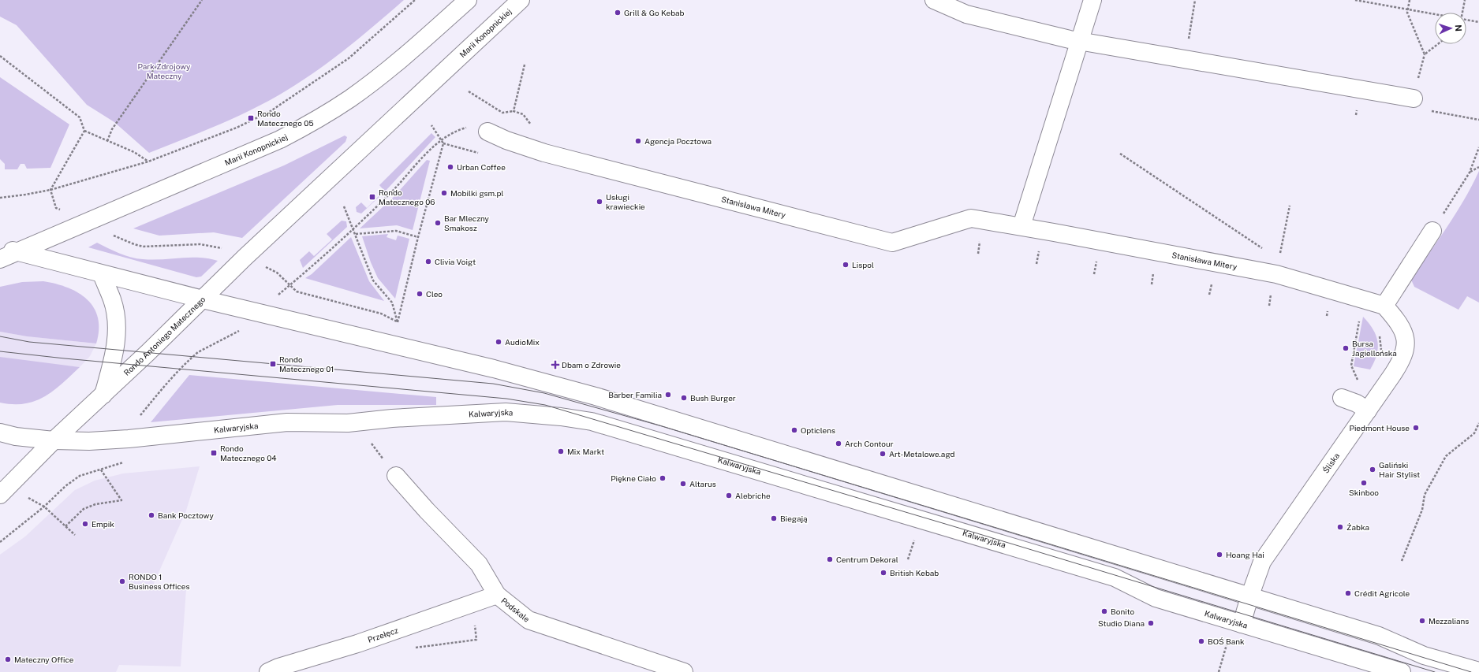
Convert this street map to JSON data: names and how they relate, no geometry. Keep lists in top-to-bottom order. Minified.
{"streets":{"street":["Marii Konopnickiej","Stanisława Mitery","Rondo Antoniego Matecznego","Kalwaryjska","Śliska","Podskale","Przełęcz"]},"crossings":[["Marii Konopnickiej","Rondo Antoniego Matecznego"],["Stanisława Mitery","Śliska"],["Rondo Antoniego Matecznego","Kalwaryjska"],["Kalwaryjska","Śliska"],["Podskale","Przełęcz"]],"parks":["Park Zdrojowy Mateczny"],"places":{"other":["Grill & Go Kebab","Agencja Pocztowa","Urban Coffee","Mobilki gsm.pl","Usługi krawieckie","Bar Mleczny Smakosz","Clivia Voigt","Lispol","Cleo","AudioMix","Bursa Jagiellońska","Barber Familia","Bush Burger","Piedmont House","Opticlens","Arch Contour","Mix Markt","Art-Metalowe.agd","Galiński Hair Stylist","Piękne Ciało","Skinboo","Altarus","Alebriche","Bank Pocztowy","Biegają","Empik","Żabka","Hoang Hai","Centrum Dekoral","British Kebab","RONDO 1 Business Offices","Crédit Agricole","Bonito","Mezzalians","Studio Diana","BOŚ Bank","Mateczny Office"],"transit":["Rondo Matecznego 05","Rondo Matecznego 06","Rondo Matecznego 01","Rondo Matecznego 04"],"health":["Dbam o Zdrowie"]},"north":"right"}
